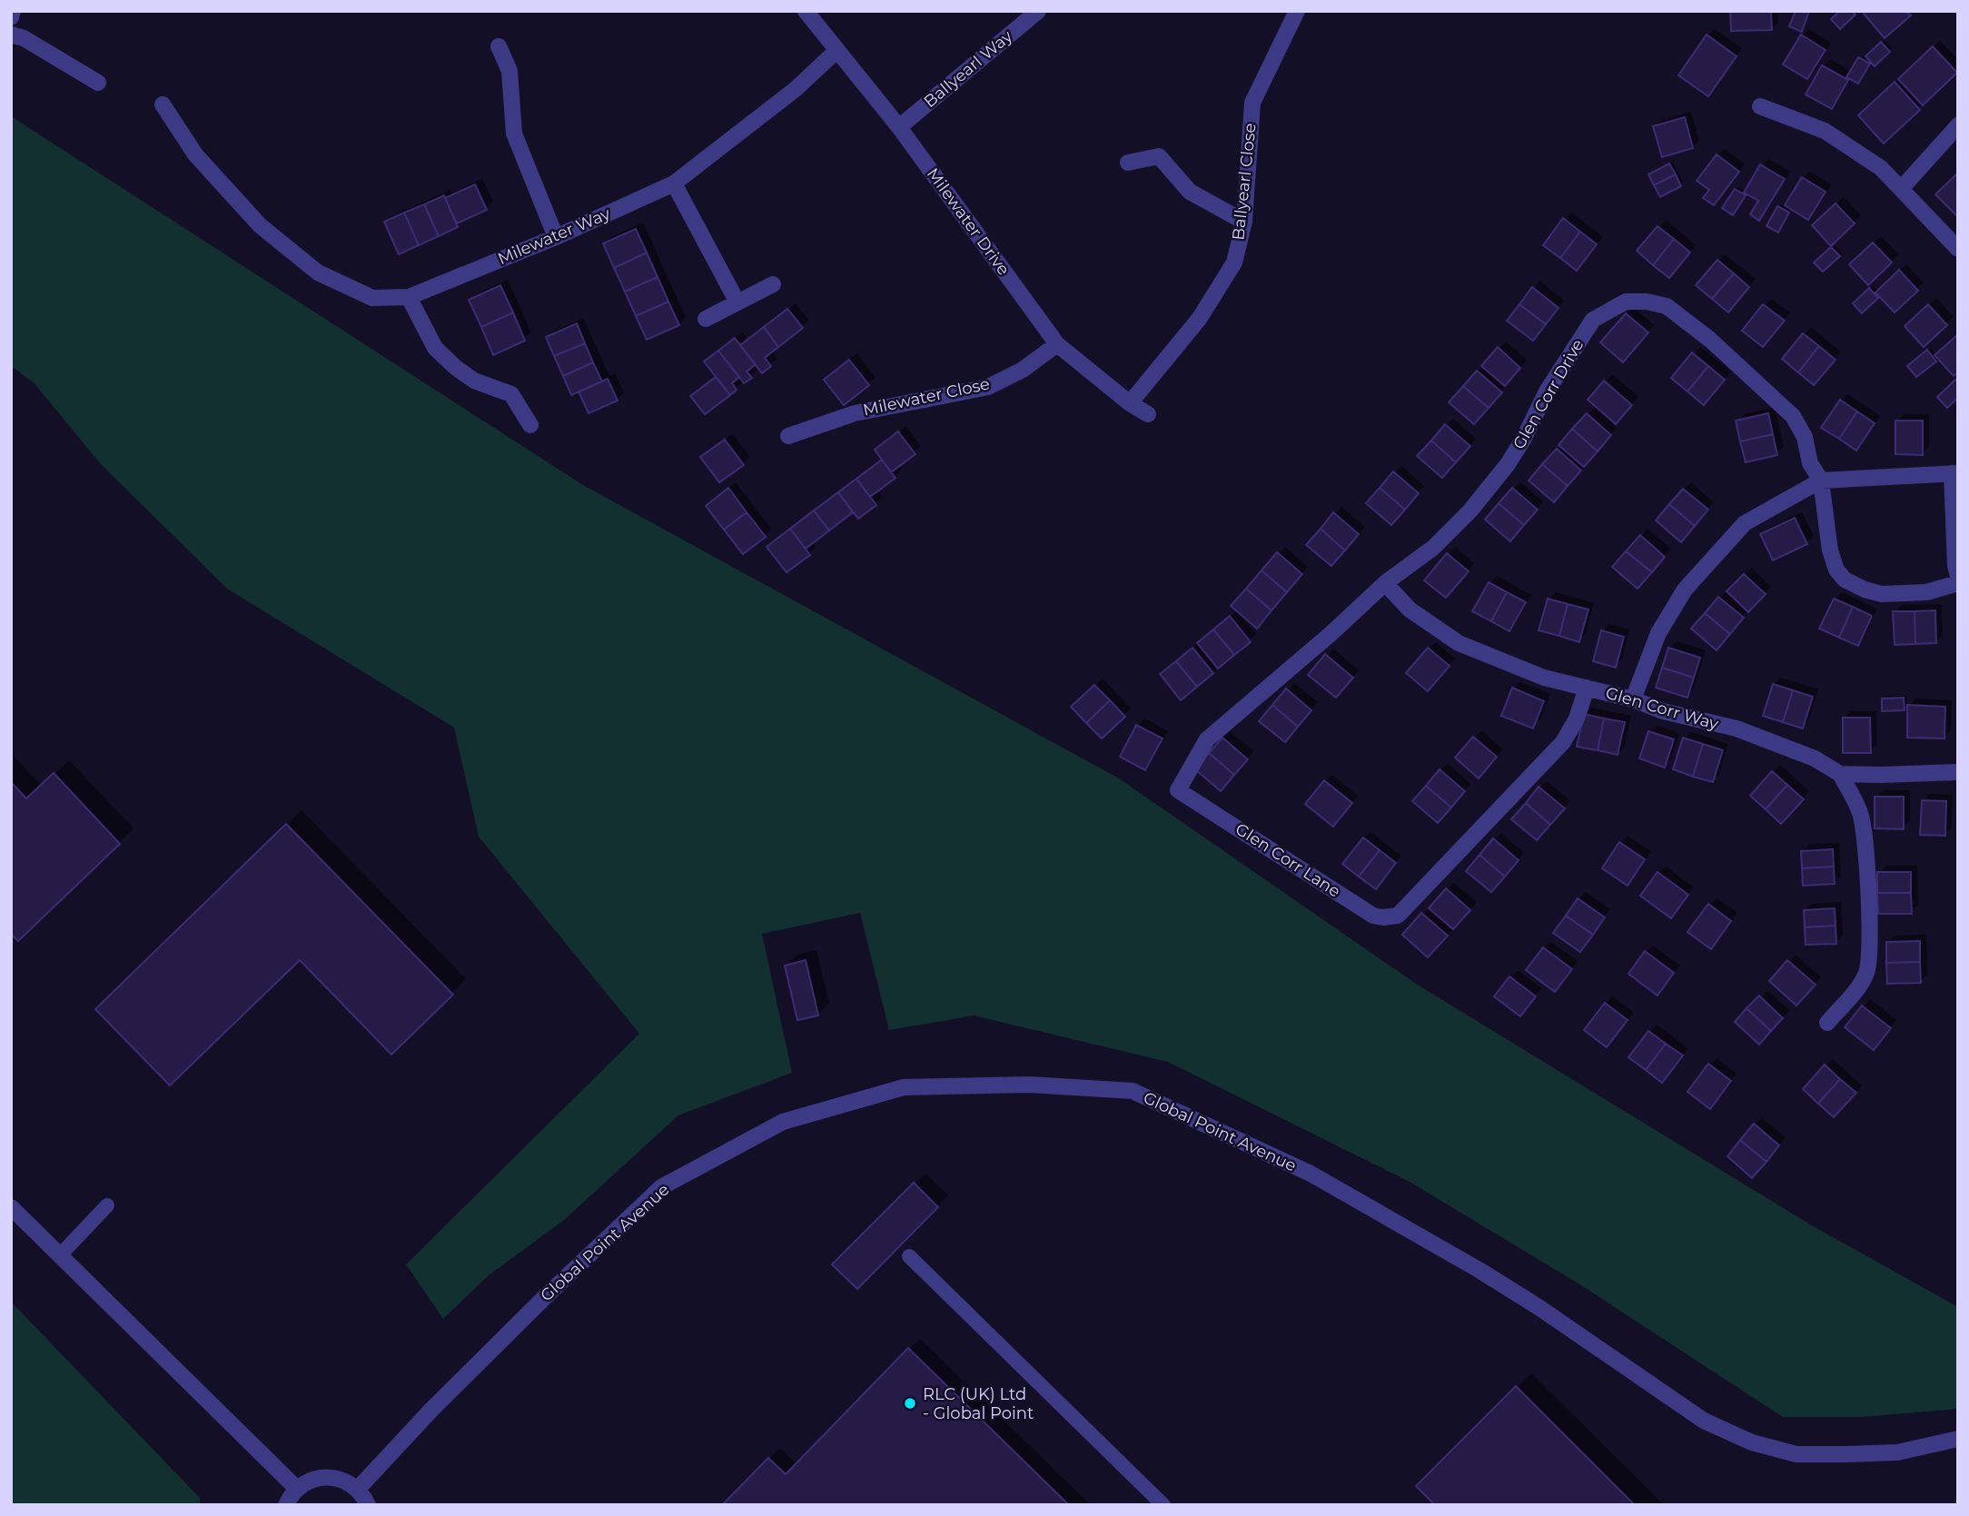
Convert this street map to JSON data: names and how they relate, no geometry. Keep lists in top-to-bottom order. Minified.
{"streets":{"street":["Ballyearl Way","Ballyearl Close","Milewater Drive","Milewater Way","Glen Corr Drive","Milewater Close","Glen Corr Way","Glen Corr Lane","Global Point Avenue"]},"crossings":[["Ballyearl Way","Milewater Drive"],["Ballyearl Close","Milewater Drive"],["Milewater Drive","Milewater Way"],["Milewater Drive","Milewater Close"],["Glen Corr Drive","Glen Corr Way"],["Glen Corr Drive","Glen Corr Lane"],["Glen Corr Way","Glen Corr Lane"]],"places":["RLC (UK) Ltd - Global Point"]}
